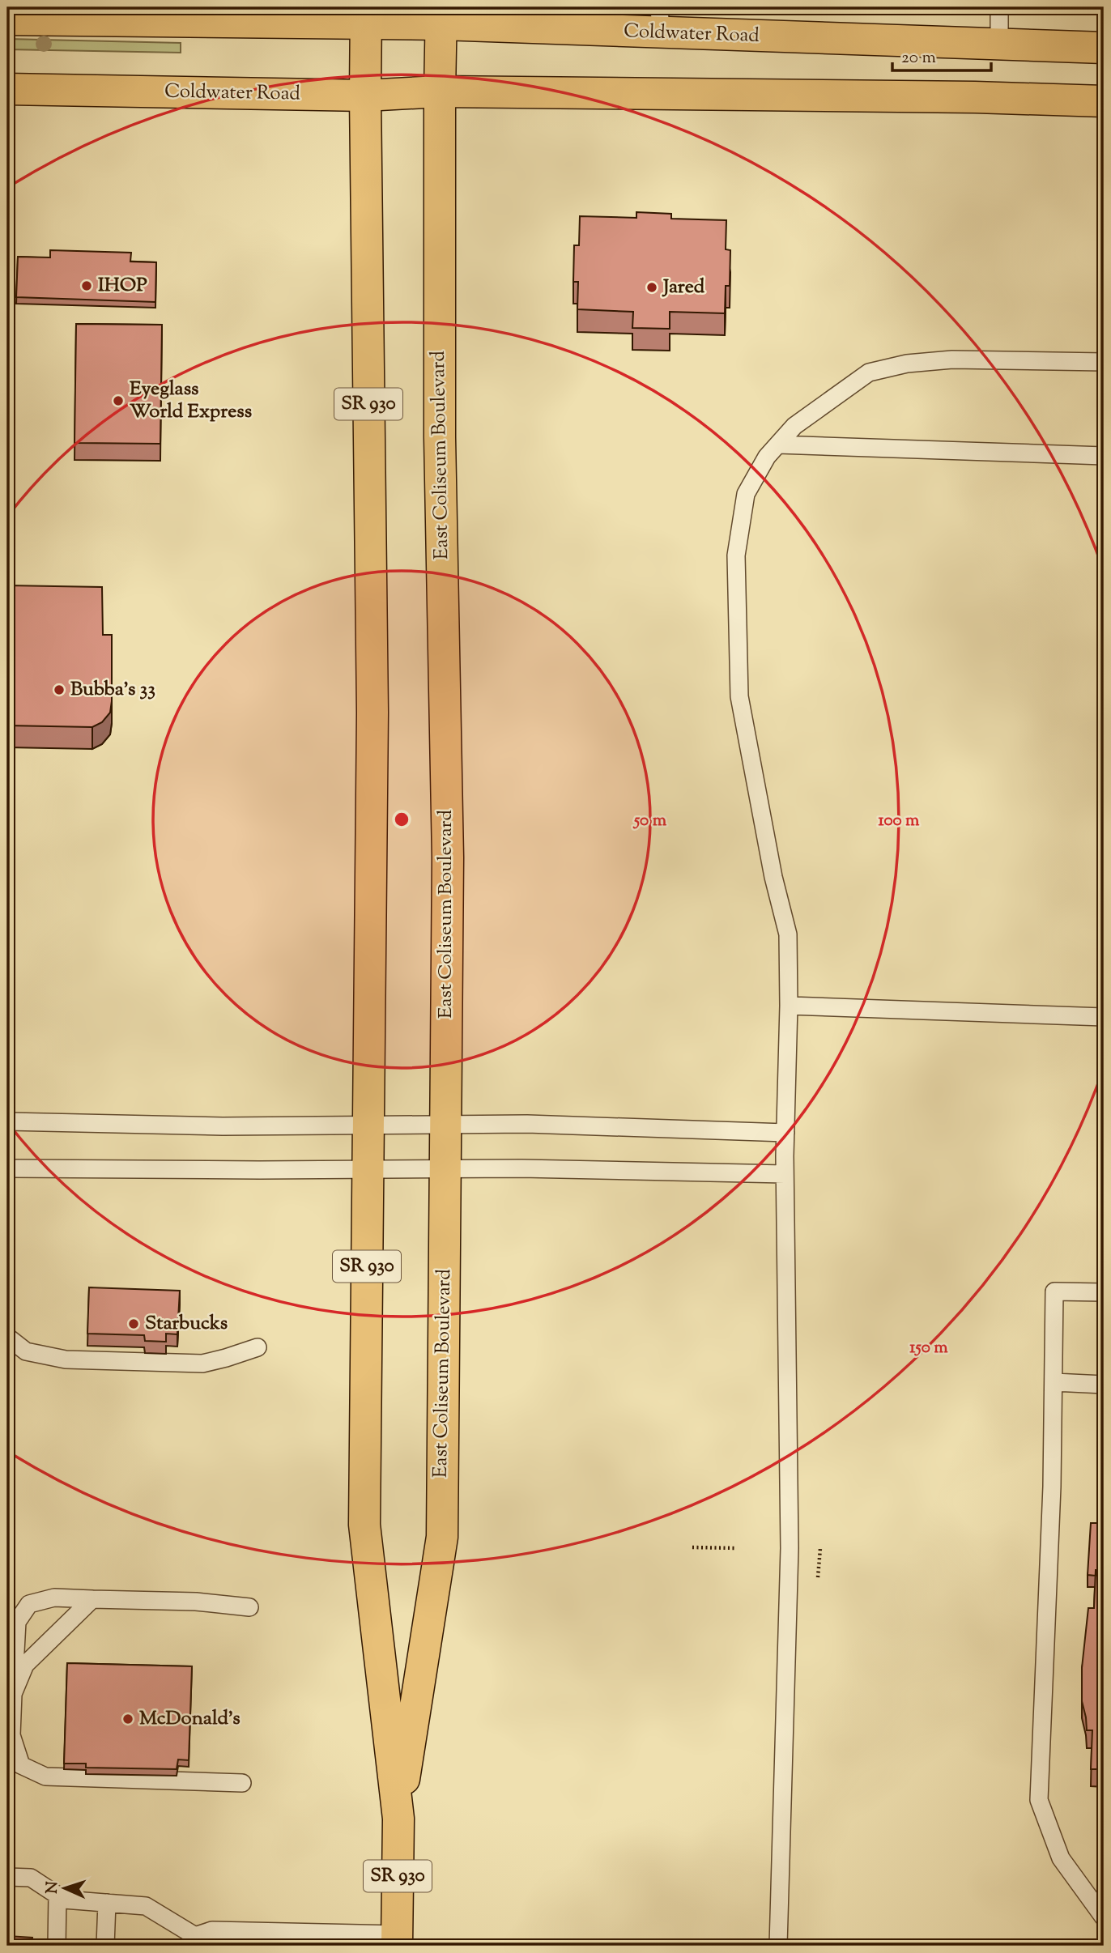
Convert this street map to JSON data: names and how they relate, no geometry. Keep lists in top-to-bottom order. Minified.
{"streets":{"main road":["Coldwater Road","SR 930","East Coliseum Boulevard"]},"crossings":[["Coldwater Road","East Coliseum Boulevard"]],"places":["IHOP","Jared","Eyeglass World Express","Bubba's 33","Starbucks","McDonald's"],"scale_bar":"20 m","north":"left","rings":["50 m","100 m","150 m"]}
